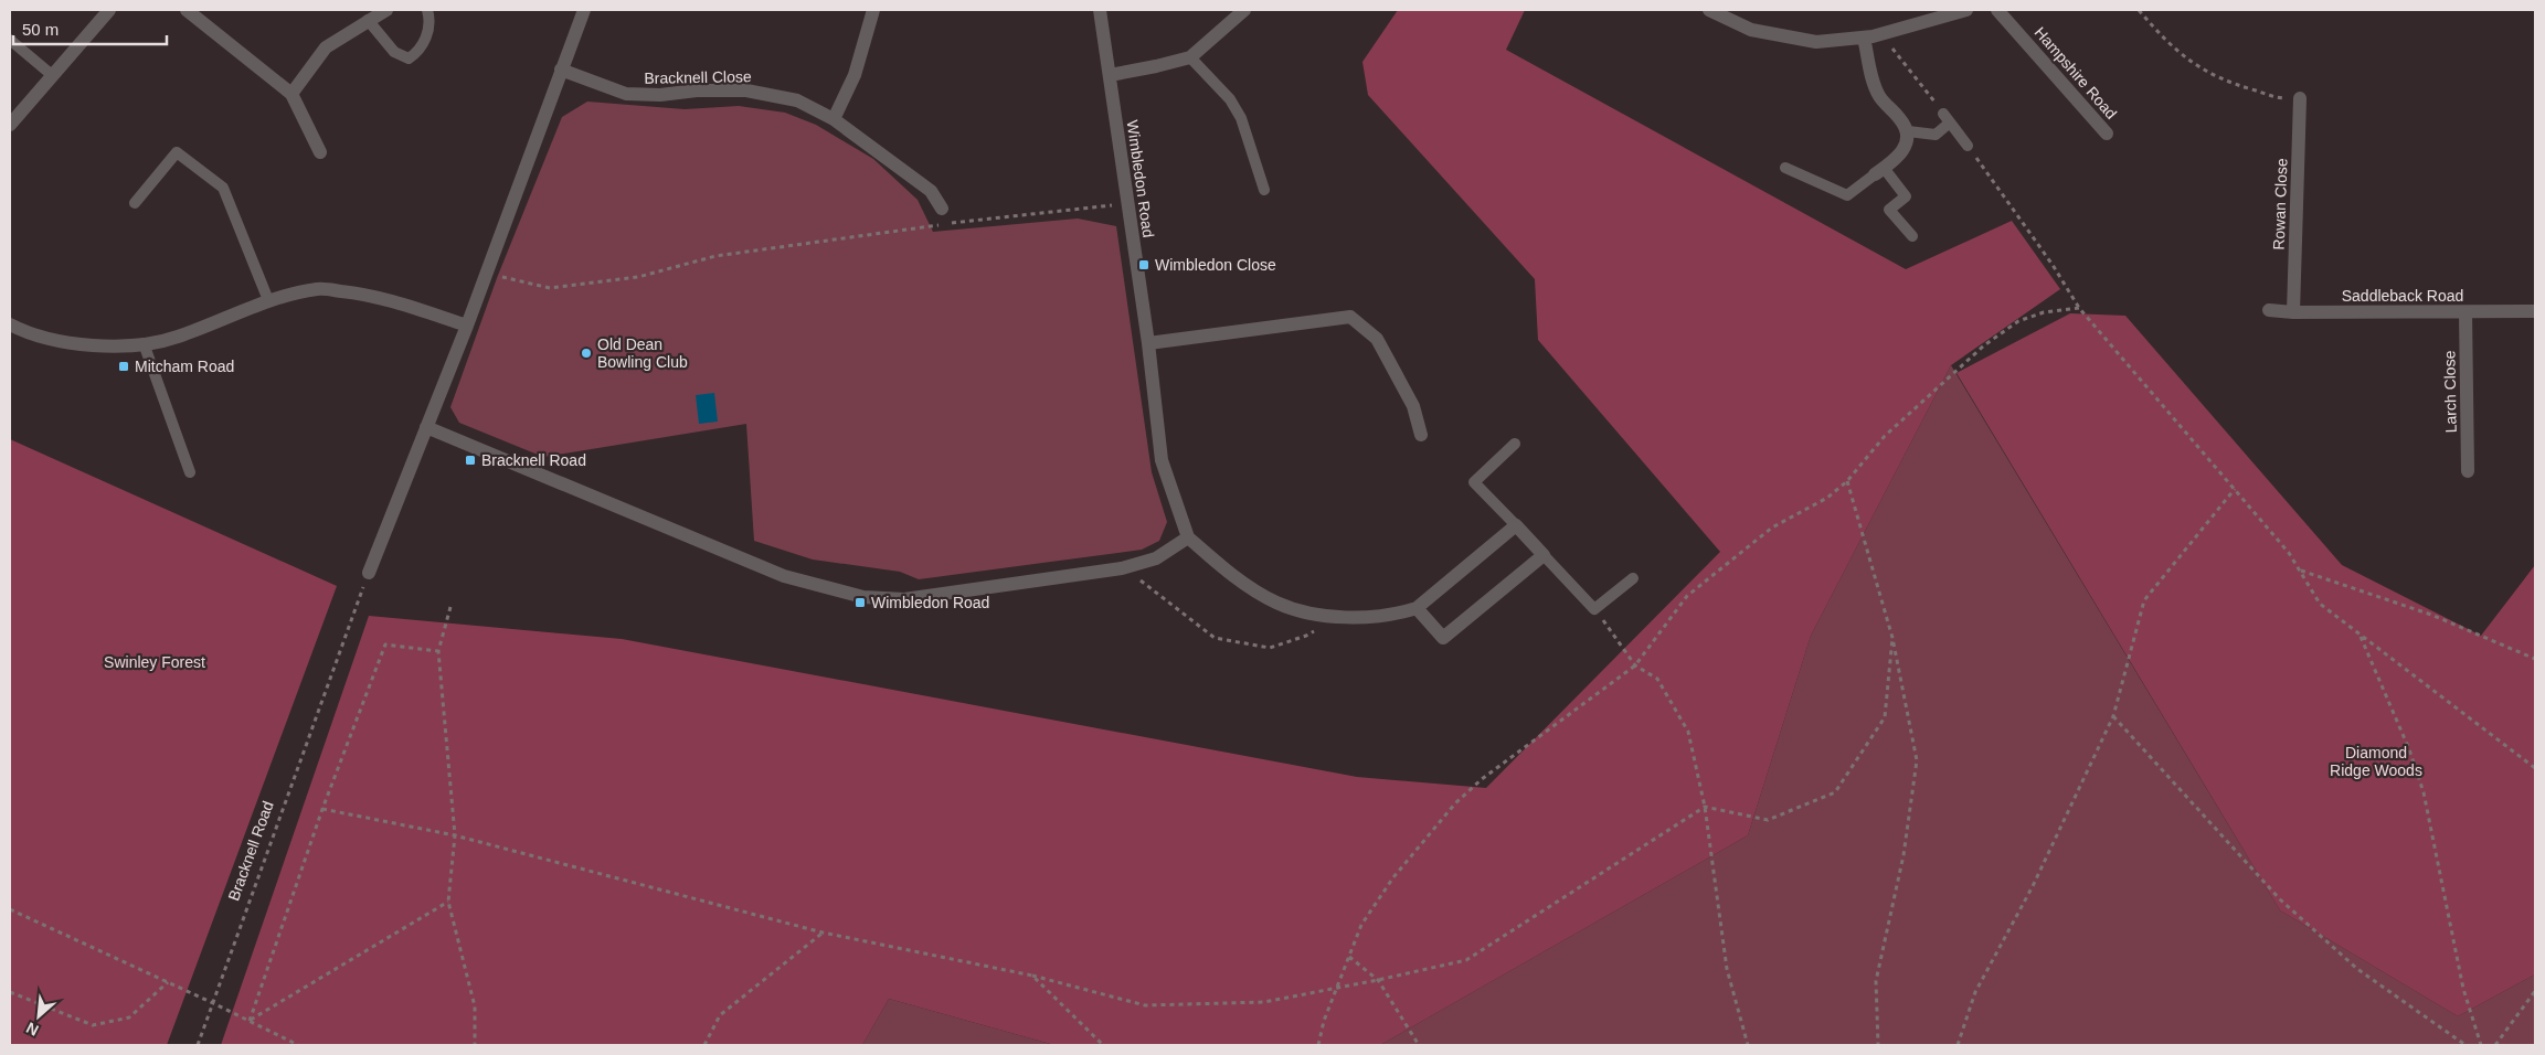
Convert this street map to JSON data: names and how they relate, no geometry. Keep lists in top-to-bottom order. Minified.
{"streets":{"street":["Hampshire Road","Bracknell Close","Wimbledon Road","Rowan Close","Saddleback Road","Larch Close"],"path":["Bracknell Road"]},"crossings":[["Rowan Close","Saddleback Road"],["Saddleback Road","Larch Close"]],"parks":["Swinley Forest","Diamond Ridge Woods"],"places":{"transit":["Wimbledon Close","Mitcham Road","Bracknell Road","Wimbledon Road"],"other":["Old Dean Bowling Club"]},"scale_bar":"50 m","north":"bottom left"}
